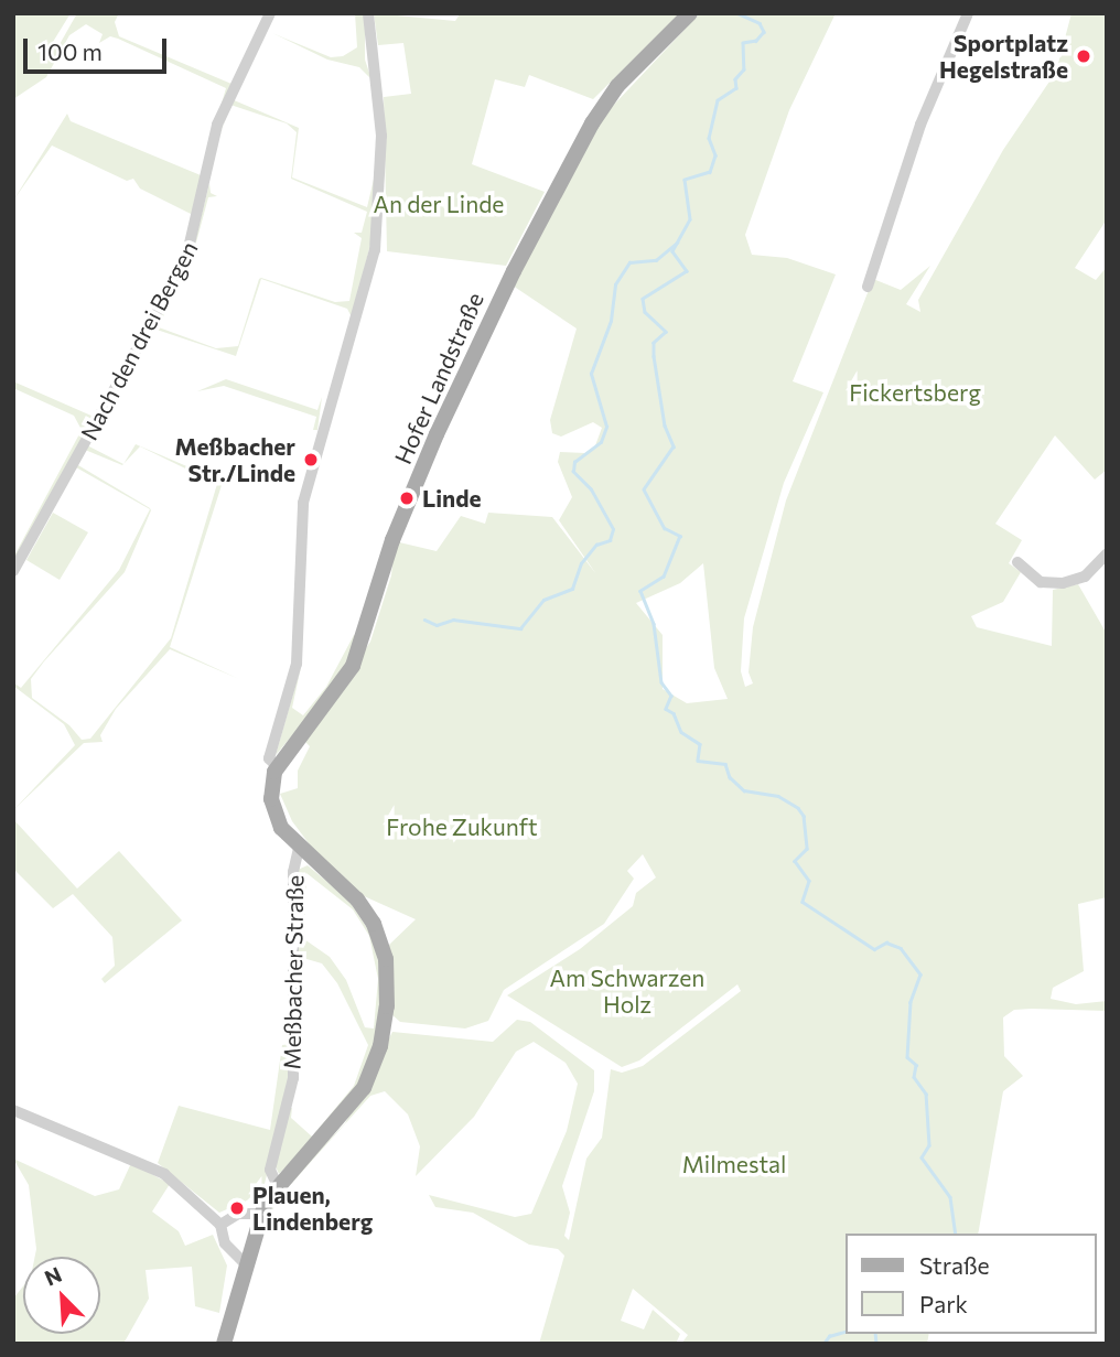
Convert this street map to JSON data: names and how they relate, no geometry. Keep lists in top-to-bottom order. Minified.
{"streets":{"main road":["Hofer Landstraße"],"street":["Nach den drei Bergen","Meßbacher Straße"]},"parks":["An der Linde","Fickertsberg","Frohe Zukunft","Am Schwarzen Holz","Milmestal"],"places":["Sportplatz Hegelstraße","Meßbacher Str./Linde","Linde","Plauen, Lindenberg"],"legend":["Straße","Park"],"scale_bar":"100 m","north":"top left"}
